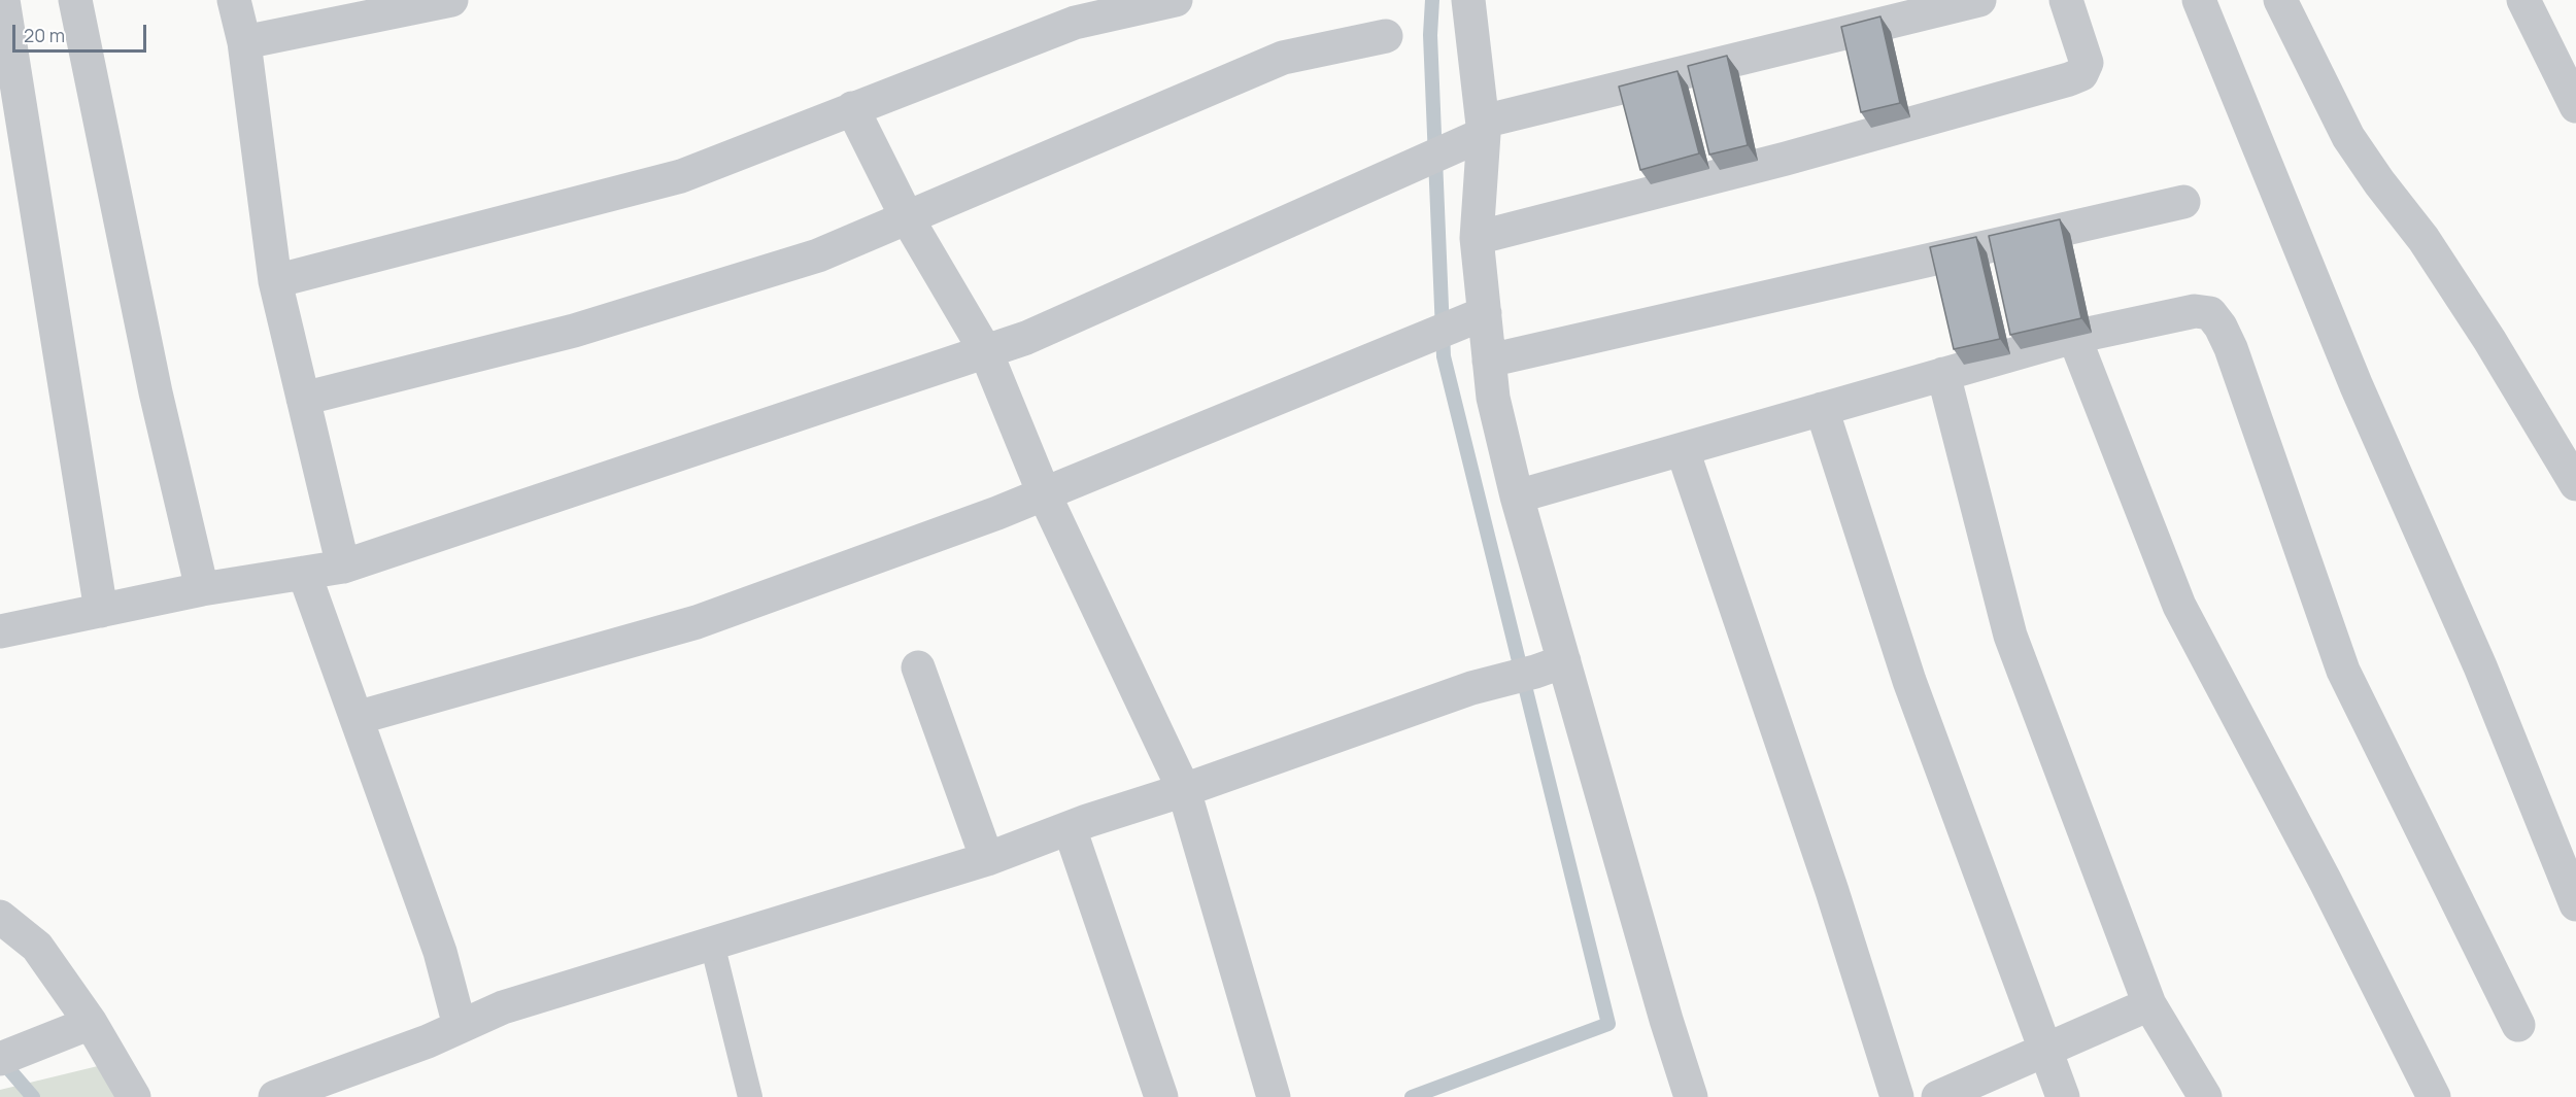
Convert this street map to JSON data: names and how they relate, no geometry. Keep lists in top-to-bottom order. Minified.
{"scale_bar":"20 m"}
